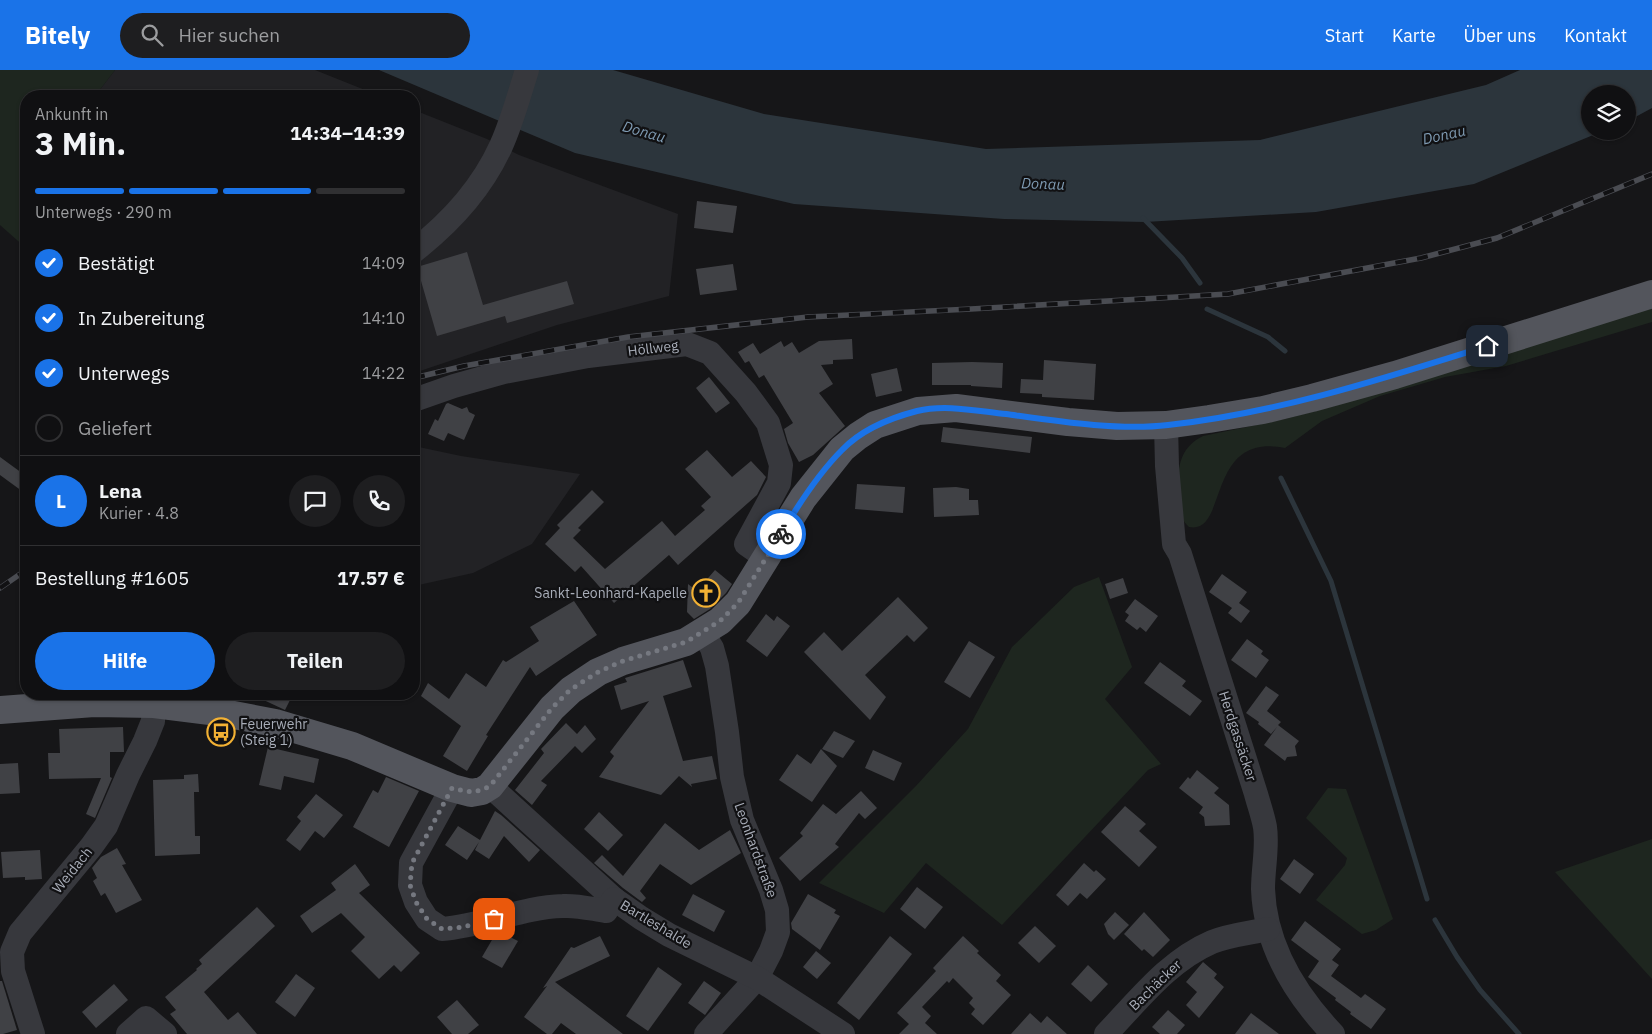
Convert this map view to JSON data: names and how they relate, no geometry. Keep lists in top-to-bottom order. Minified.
{"streets":{"street":["Höllweg","Herdgassäcker","Leonhardstraße","Weidach","Bartleshalde","Bachäcker"]},"crossings":[["Herdgassäcker","Bachäcker"],["Leonhardstraße","Bartleshalde"]],"water":["Donau"],"places":{"church":["Sankt-Leonhard-Kapelle"],"bus stop":["Feuerwehr (Steig 1)"]},"page":{"header":"Bitely","search":"Hier suchen","nav":["Start","Karte","Über uns","Kontakt"],"heading":["3 Min.","Ankunft in","14:34–14:39"],"panel":["Lena","Kurier · 4.8","Bestellung #1605","17.57 €"],"bar":"Unterwegs · 290 m","list":[["Bestätigt","14:09"],["In Zubereitung","14:10"],["Unterwegs","14:22"],"Geliefert"],"round":"L","buttons":["Hilfe","Teilen"]}}
